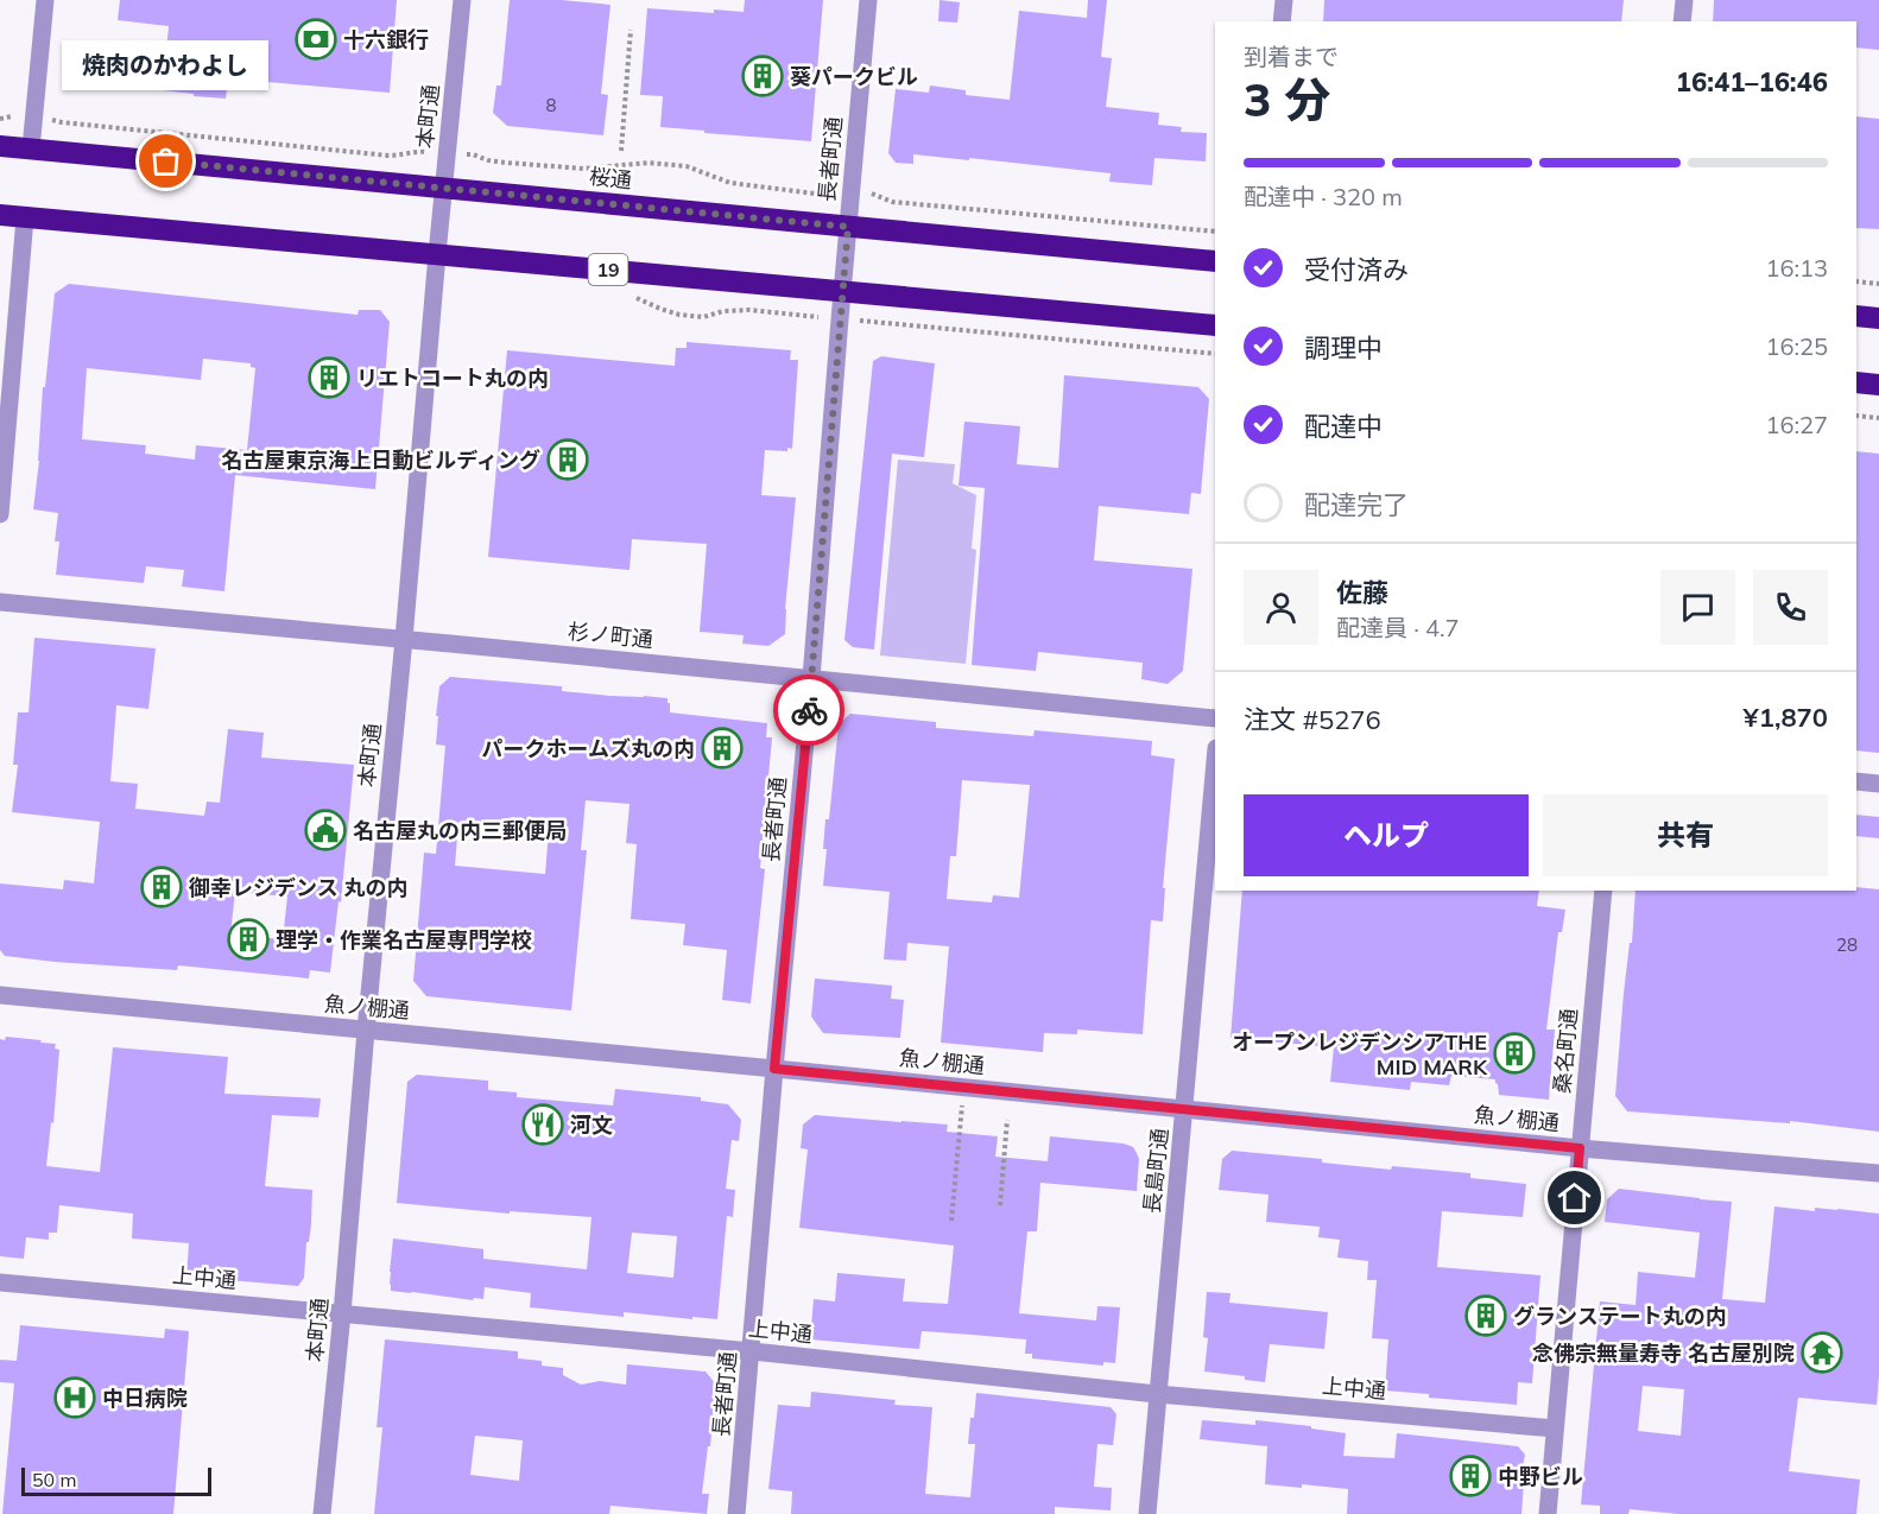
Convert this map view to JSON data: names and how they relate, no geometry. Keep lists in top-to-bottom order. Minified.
{"streets":{"highway":["桜通","19"],"street":["本町通","長者町通","杉ノ町通","魚ノ棚通","桑名町通","長島町通","上中通"]},"crossings":[["本町通","桜通"],["本町通","19"],["本町通","杉ノ町通"],["本町通","魚ノ棚通"],["本町通","上中通"],["長者町通","桜通"],["長者町通","19"],["長者町通","杉ノ町通"],["長者町通","魚ノ棚通"],["長者町通","上中通"],["魚ノ棚通","桑名町通"],["魚ノ棚通","長島町通"],["桑名町通","上中通"],["長島町通","上中通"]],"places":{"bank":["十六銀行"],"building":["葵パークビル","リエトコート丸の内","名古屋東京海上日動ビルディング","パークホームズ丸の内","御幸レジデンス 丸の内","理学・作業名古屋専門学校","オープンレジデンシアTHE MID MARK","グランステート丸の内","中野ビル"],"other":["焼肉のかわよし"],"public building":["名古屋丸の内三郵便局"],"restaurant":["河文"],"temple":["念佛宗無量寿寺 名古屋別院"],"hospital":["中日病院"]},"house_numbers":["8","28"],"scale_bar":"50 m","page":{"heading":["3 分","到着まで","16:41–16:46"],"panel":["佐藤","配達員 · 4.7","注文 #5276","¥1,870"],"bubble":"焼肉のかわよし","bar":"配達中 · 320 m","list":[["受付済み","16:13"],["調理中","16:25"],["配達中","16:27"],"配達完了"],"buttons":["ヘルプ","共有"],"scale":"50 m"}}
